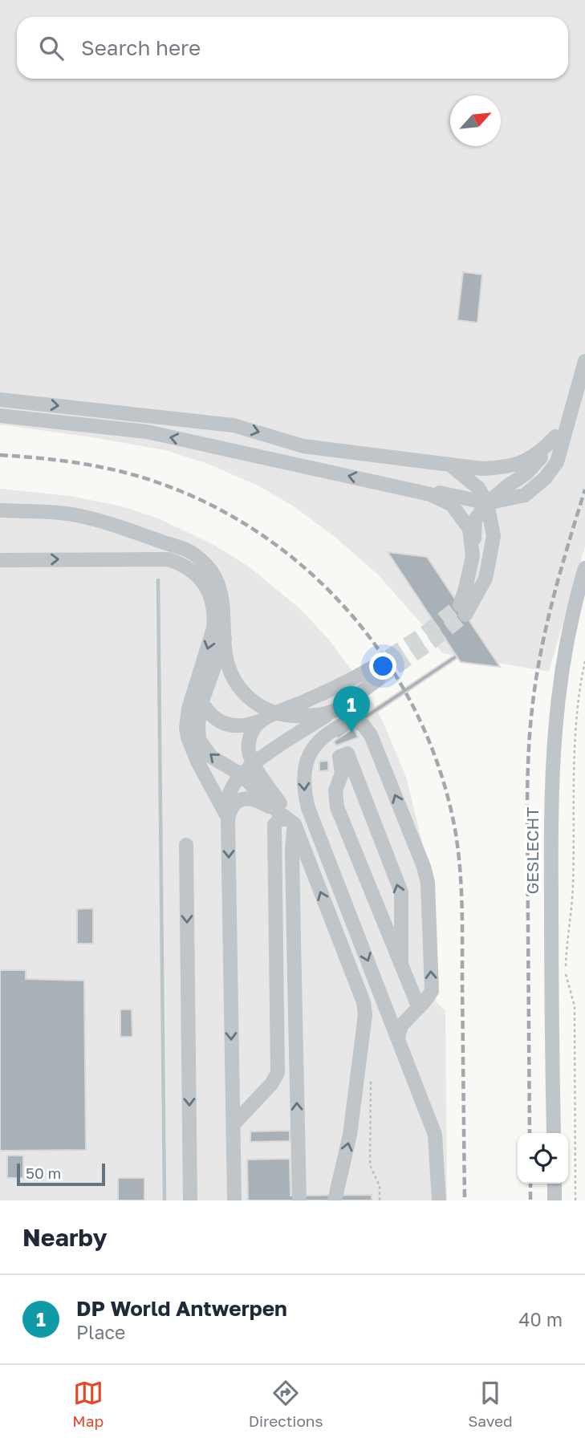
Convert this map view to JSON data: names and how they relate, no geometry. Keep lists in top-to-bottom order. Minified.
{"streets":{"street":["GESLECHT"]},"scale_bar":"50 m","north":"top right","page":{"search":"Search here","pins":"1","scale":"50 m","heading":"Nearby","list":[{"mark":"1","name":"DP World Antwerpen","note":"Place","value":"40 m"}],"nav":["Map","Directions","Saved"]}}
